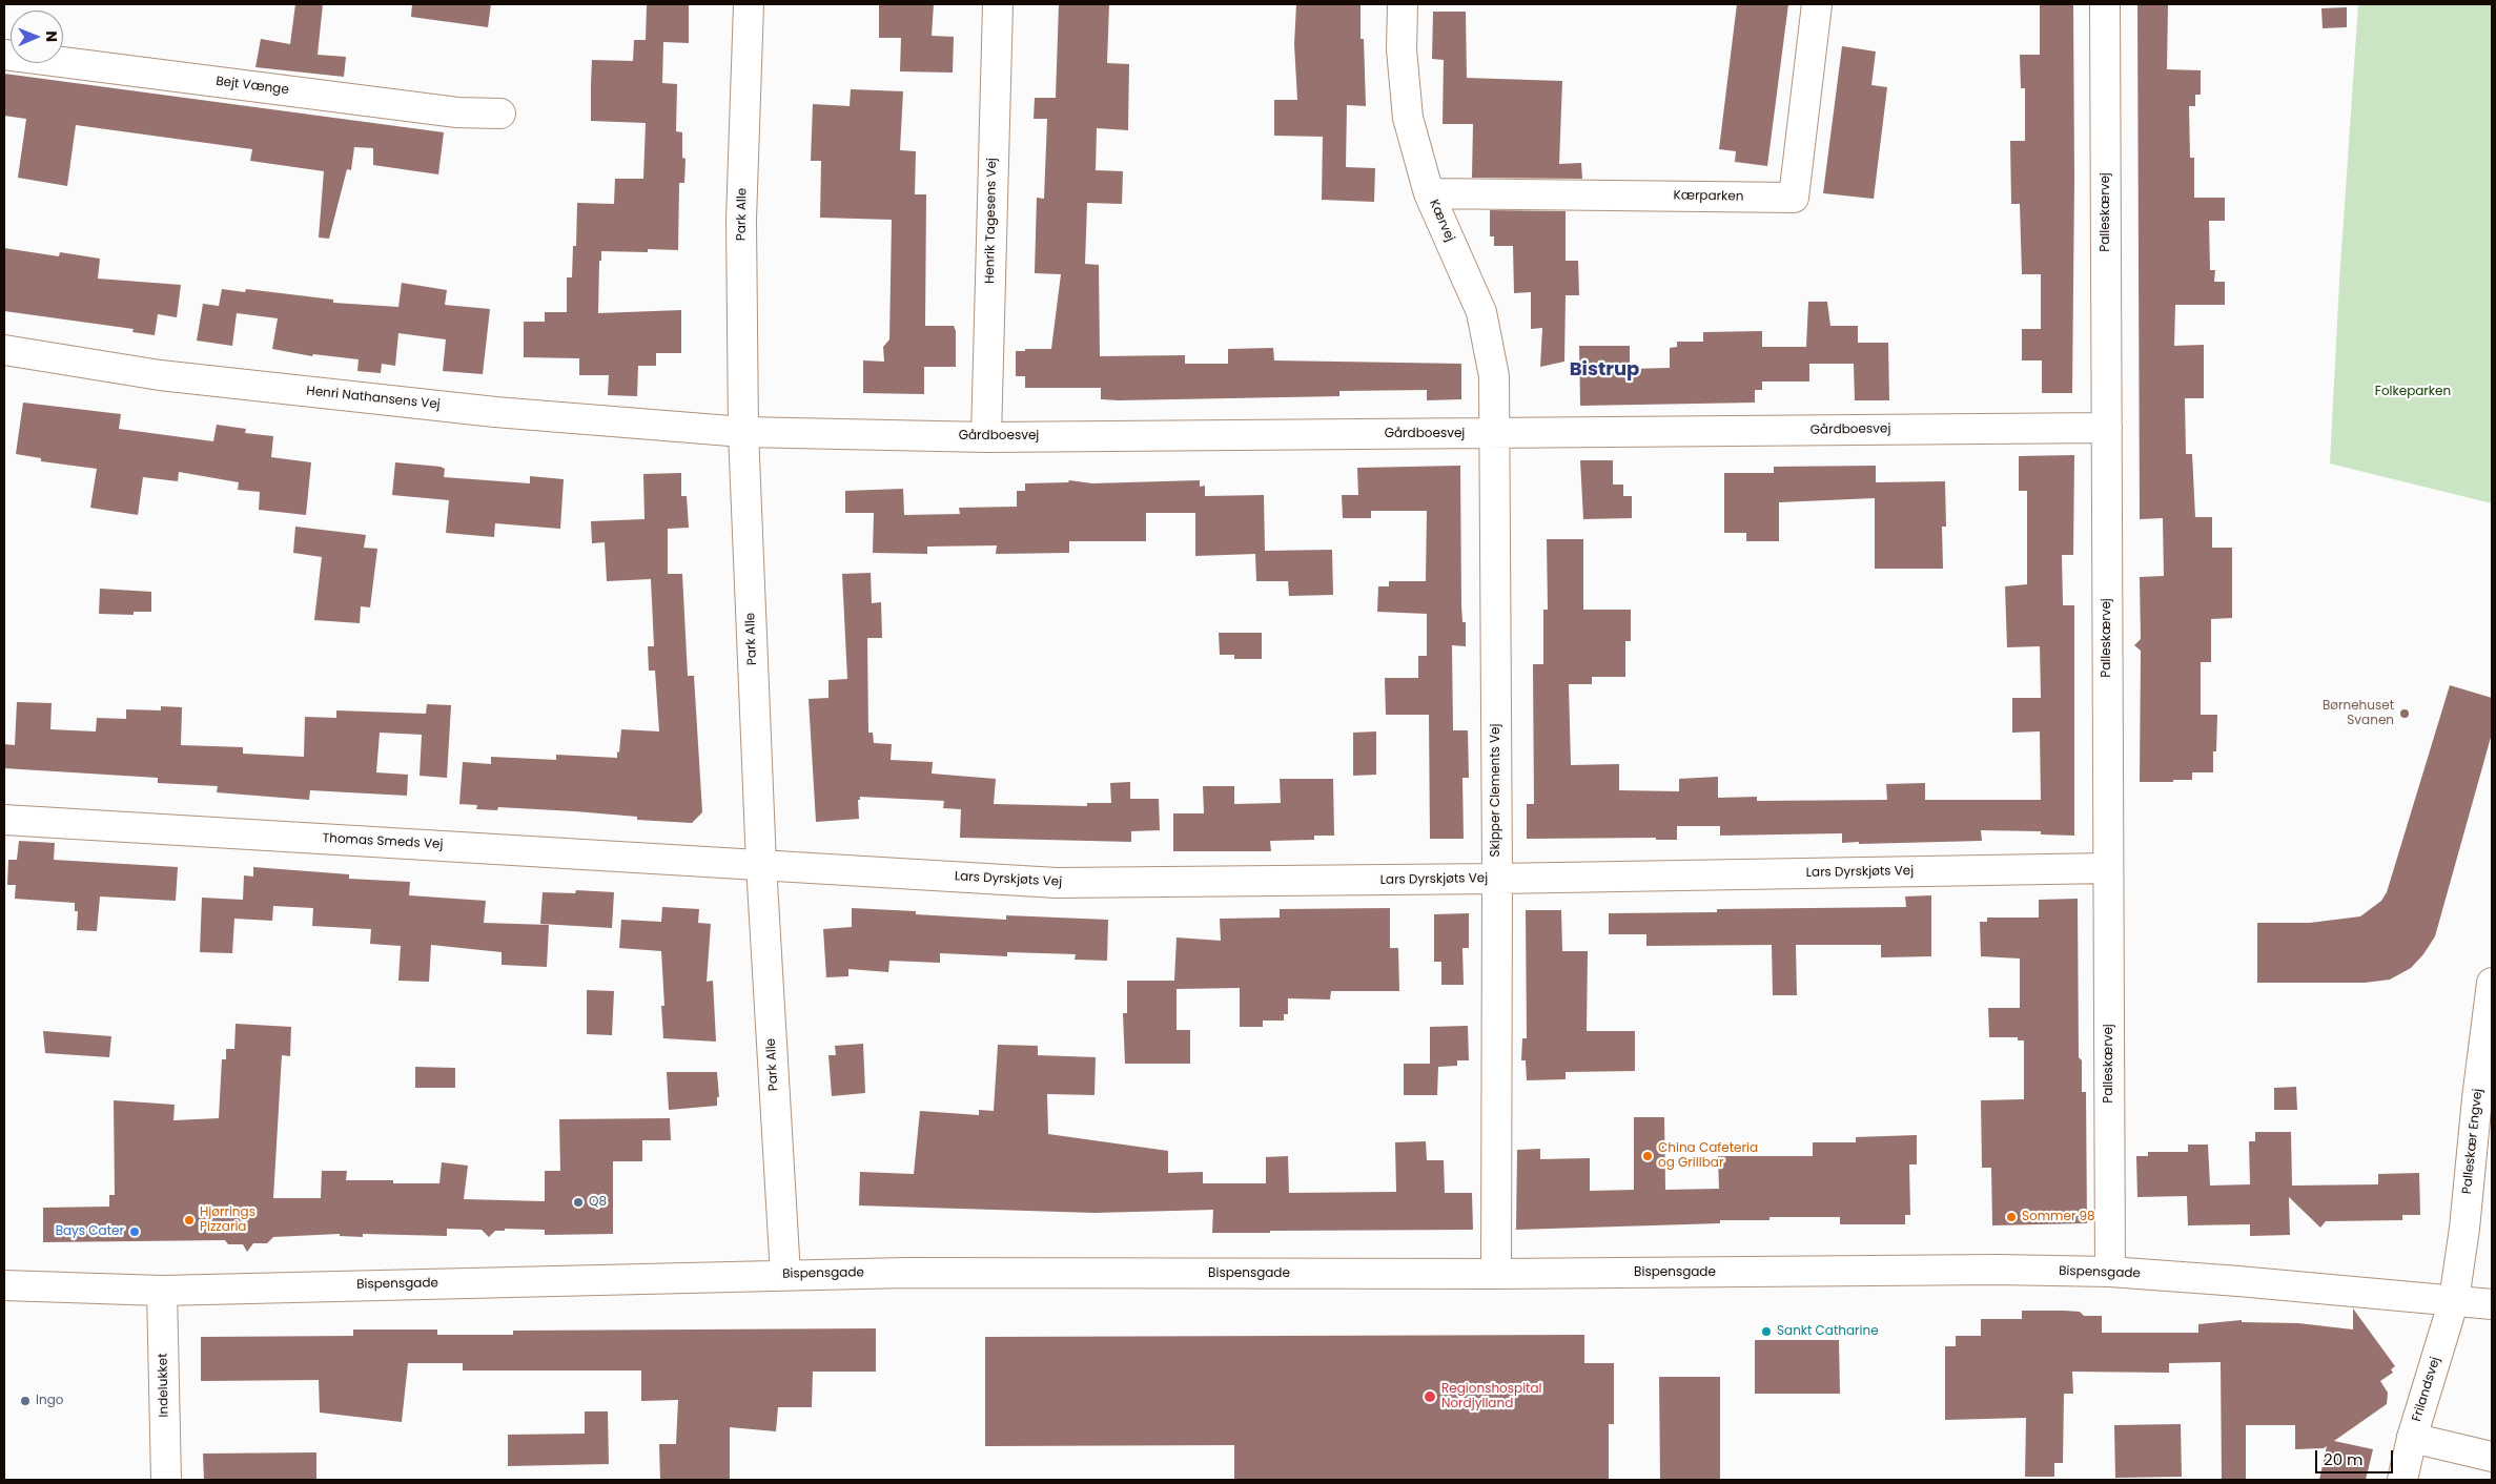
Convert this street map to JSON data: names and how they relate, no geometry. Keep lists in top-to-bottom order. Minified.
{"streets":{"street":["Bejt Vænge","Kærparken","Palleskærvej","Park Alle","Henrik Tagesens Vej","Kærvej","Henri Nathansens Vej","Gårdboesvej","Skipper Clements Vej","Thomas Smeds Vej","Lars Dyrskjøts Vej","Palleskær Engvej","Bispensgade","Indelukket","Frilandsvej"]},"crossings":[["Kærparken","Kærvej"],["Palleskærvej","Gårdboesvej"],["Palleskærvej","Lars Dyrskjøts Vej"],["Palleskærvej","Bispensgade"],["Park Alle","Henri Nathansens Vej"],["Park Alle","Gårdboesvej"],["Park Alle","Thomas Smeds Vej"],["Park Alle","Lars Dyrskjøts Vej"],["Park Alle","Bispensgade"],["Henrik Tagesens Vej","Gårdboesvej"],["Kærvej","Gårdboesvej"],["Kærvej","Skipper Clements Vej"],["Henri Nathansens Vej","Gårdboesvej"],["Gårdboesvej","Skipper Clements Vej"],["Skipper Clements Vej","Lars Dyrskjøts Vej"],["Skipper Clements Vej","Bispensgade"],["Thomas Smeds Vej","Lars Dyrskjøts Vej"],["Palleskær Engvej","Bispensgade"],["Palleskær Engvej","Frilandsvej"],["Bispensgade","Indelukket"],["Bispensgade","Frilandsvej"]],"districts":["Bistrup"],"parks":["Folkeparken"],"places":["Børnehuset Svanen","China Cafeteria og Grillbar","Q8","Sommer 98","Hjørrings Pizzaria","Bays Cater","Sankt Catharine","Regionshospital Nordjylland","Ingo"],"scale_bar":"20 m","north":"right"}
